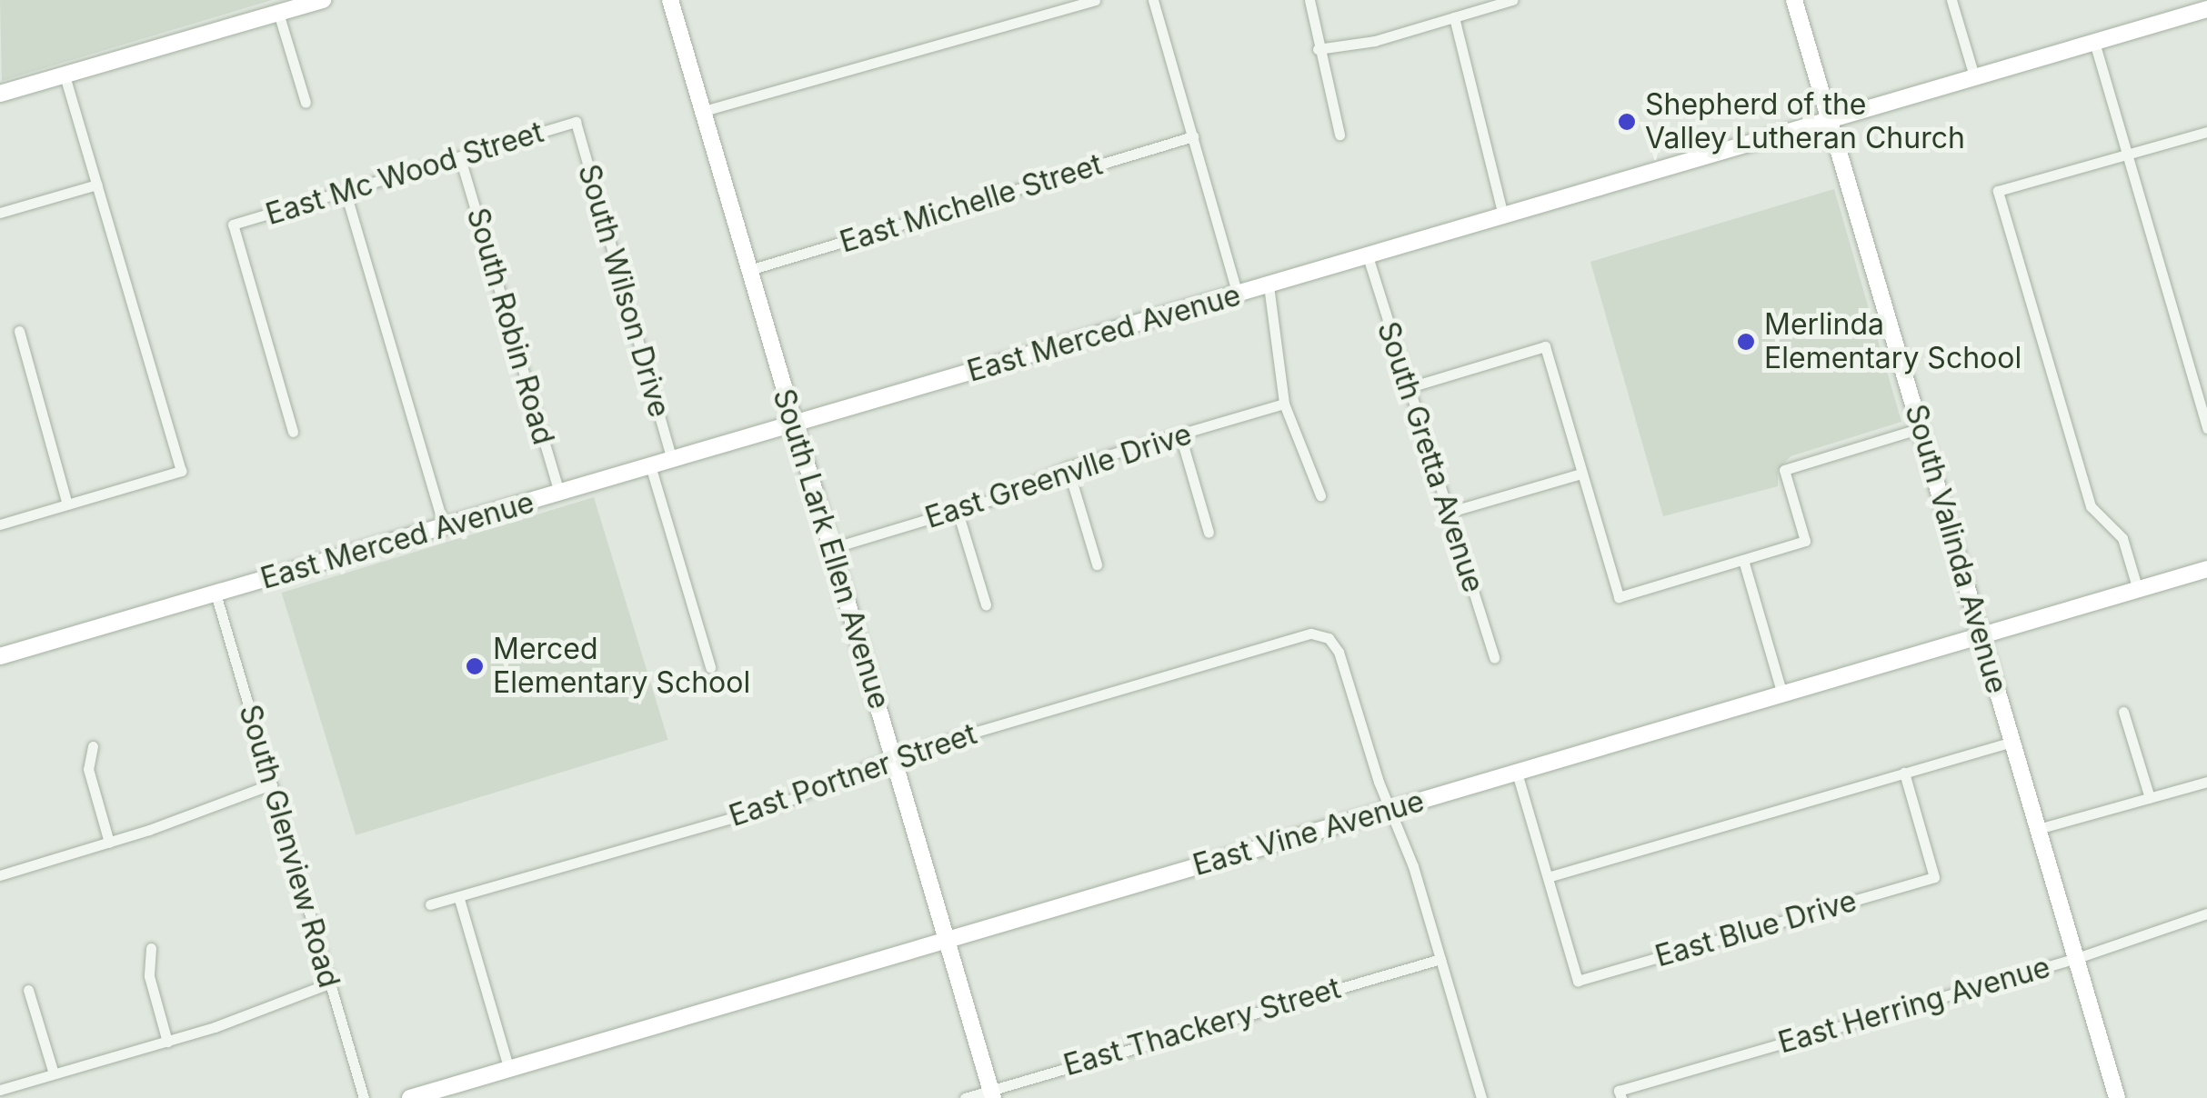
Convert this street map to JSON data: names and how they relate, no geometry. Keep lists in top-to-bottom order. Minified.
{"streets":{"street":["East Mc Wood Street","East Michelle Street","South Wilson Drive","South Robin Road","East Merced Avenue","South Gretta Avenue","East Greenvlle Drive","South Lark Ellen Avenue","South Valinda Avenue","East Portner Street","East Vine Avenue","South Glenview Road","East Blue Drive","East Herring Avenue","East Thackery Street"]},"crossings":[["East Mc Wood Street","South Wilson Drive"],["East Mc Wood Street","South Robin Road"],["East Michelle Street","South Lark Ellen Avenue"],["South Wilson Drive","East Merced Avenue"],["South Robin Road","East Merced Avenue"],["East Merced Avenue","South Gretta Avenue"],["East Merced Avenue","South Lark Ellen Avenue"],["East Merced Avenue","South Valinda Avenue"],["East Merced Avenue","South Glenview Road"],["East Greenvlle Drive","South Lark Ellen Avenue"],["South Lark Ellen Avenue","East Portner Street"],["South Lark Ellen Avenue","East Vine Avenue"],["South Lark Ellen Avenue","East Thackery Street"],["South Valinda Avenue","East Vine Avenue"],["South Valinda Avenue","East Herring Avenue"],["East Portner Street","East Vine Avenue"]],"places":["Shepherd of the Valley Lutheran Church","Merlinda Elementary School","Merced Elementary School"]}
